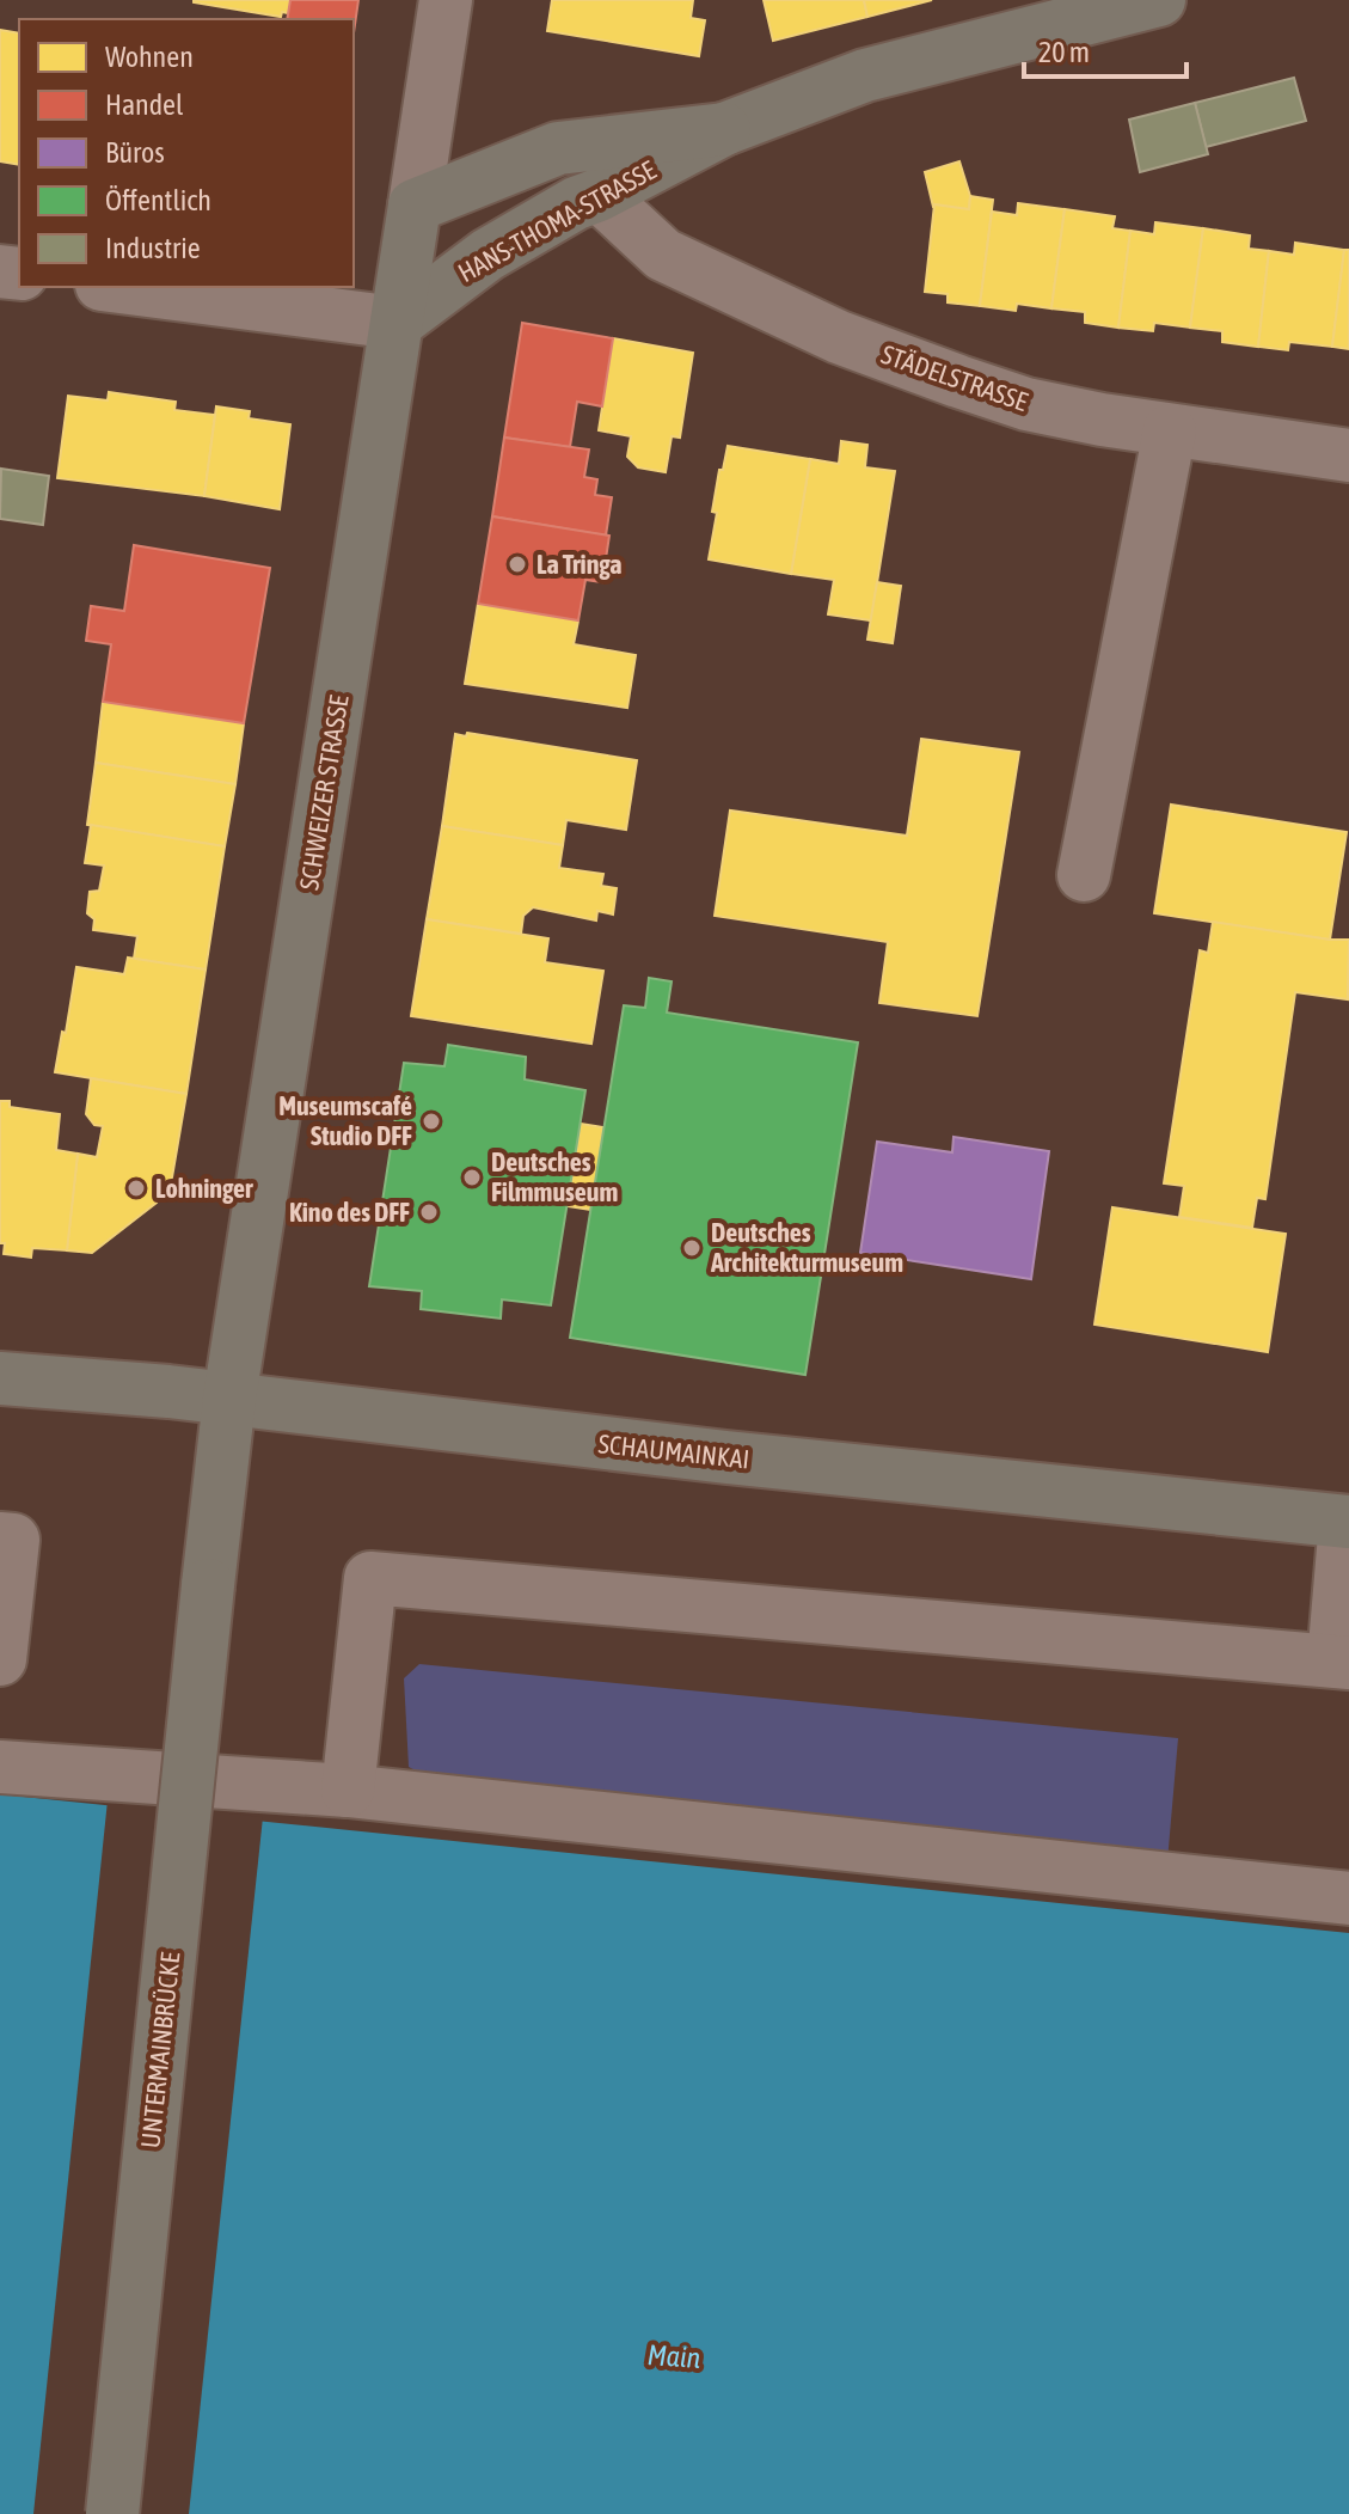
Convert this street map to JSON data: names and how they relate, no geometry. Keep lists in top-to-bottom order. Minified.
{"streets":{"main road":["HANS-THOMA-STRASSE","SCHWEIZER STRASSE","SCHAUMAINKAI","UNTERMAINBRÜCKE"],"street":["STÄDELSTRASSE"]},"crossings":[["HANS-THOMA-STRASSE","STÄDELSTRASSE"],["HANS-THOMA-STRASSE","SCHWEIZER STRASSE"],["SCHWEIZER STRASSE","SCHAUMAINKAI"],["SCHWEIZER STRASSE","UNTERMAINBRÜCKE"]],"water":["Main"],"places":["La Tringa","Museumscafé Studio DFF","Deutsches Filmmuseum","Lohninger","Kino des DFF","Deutsches Architekturmuseum"],"legend":["Wohnen","Handel","Büros","Öffentlich","Industrie"],"scale_bar":"20 m"}
